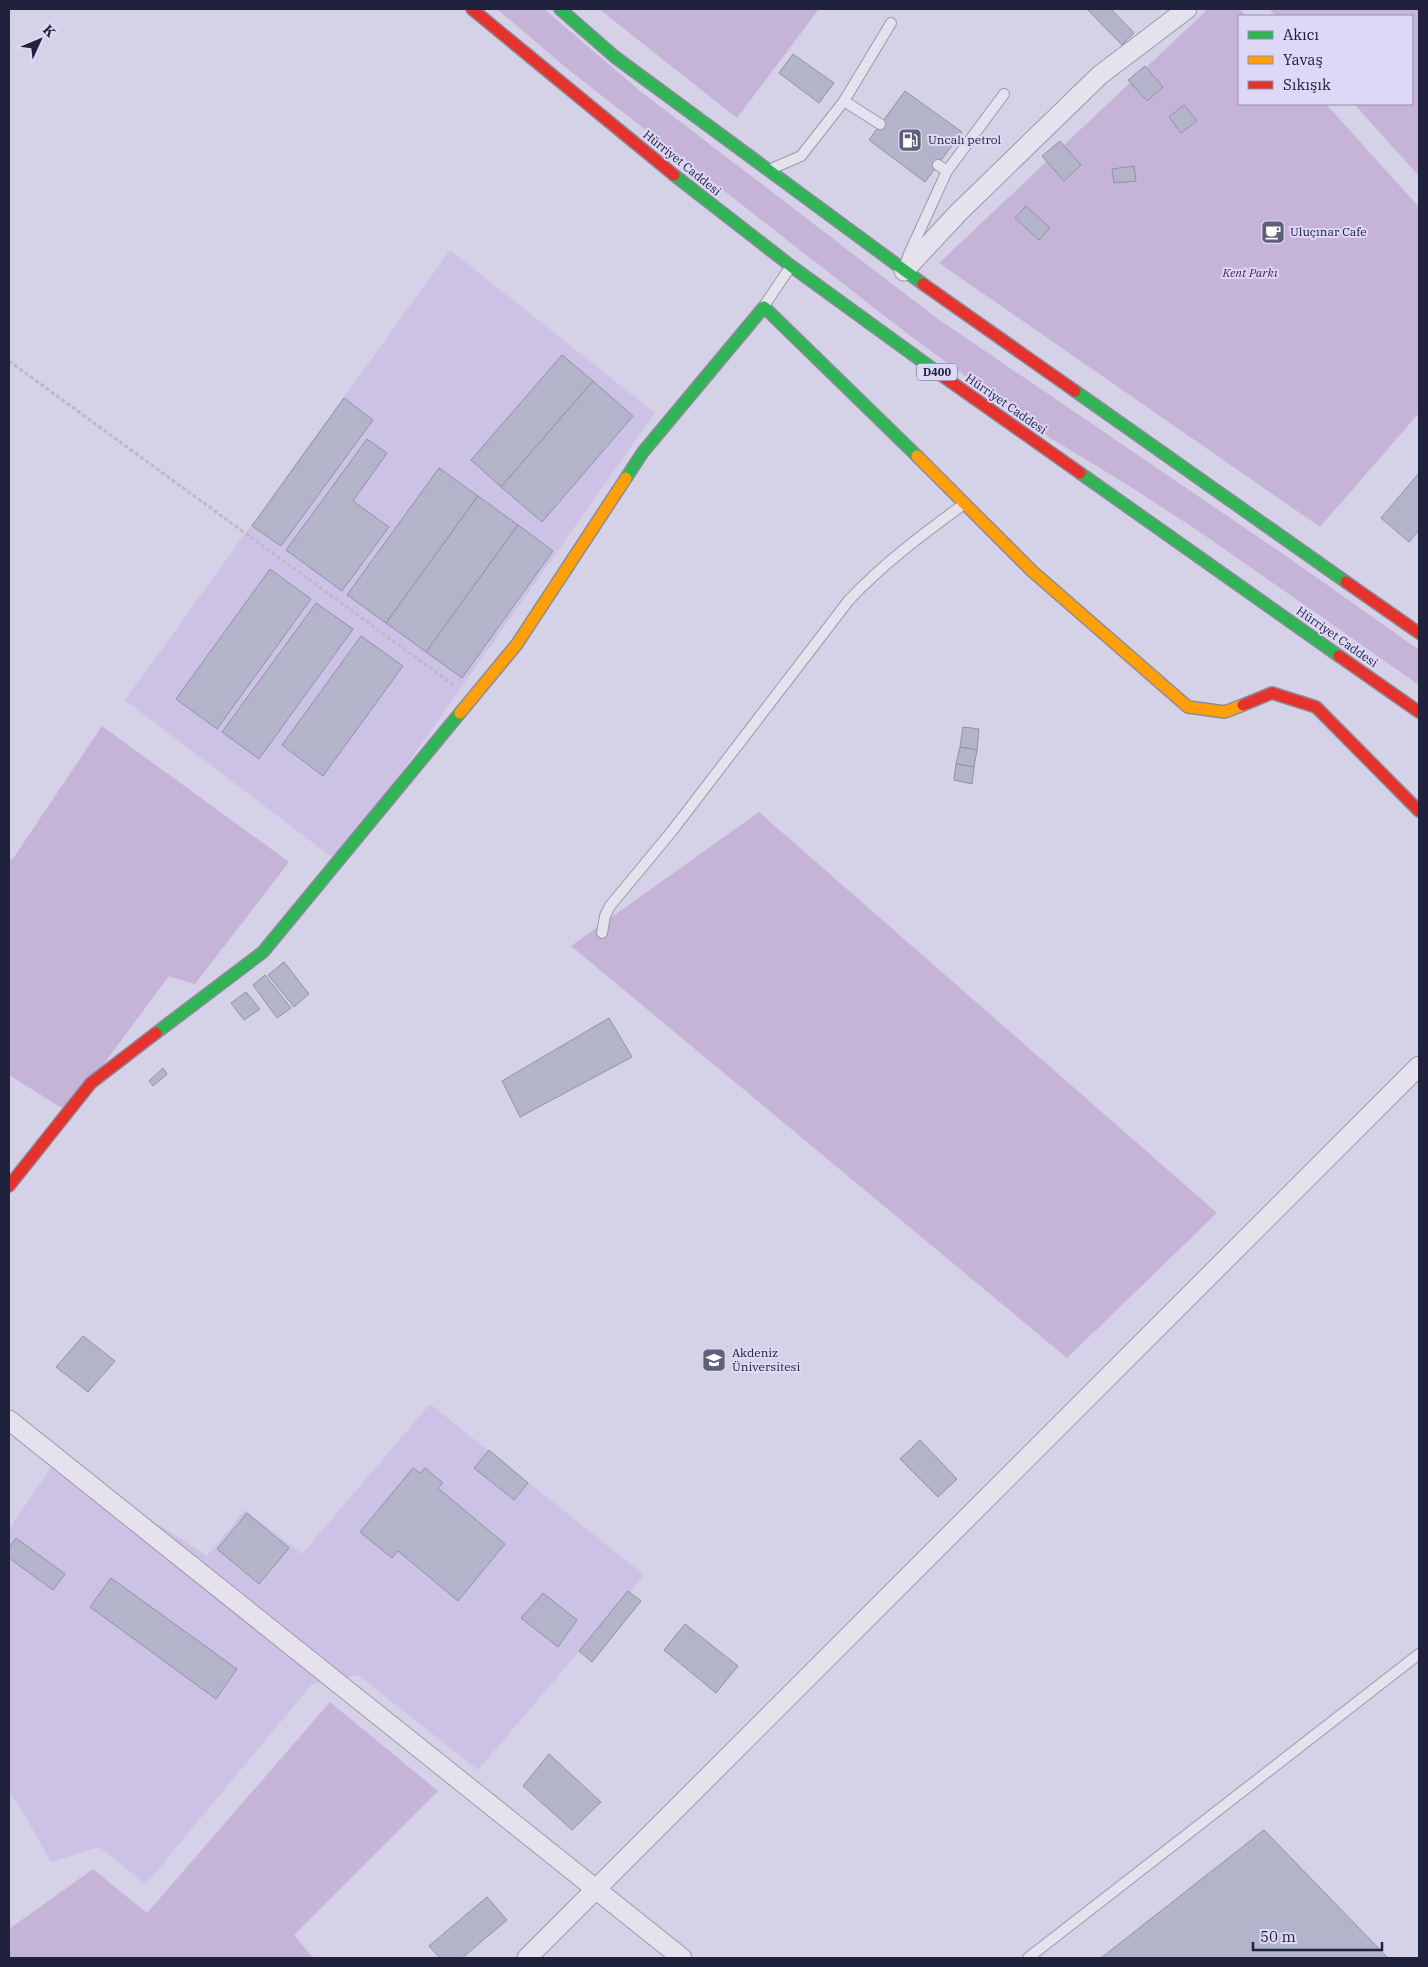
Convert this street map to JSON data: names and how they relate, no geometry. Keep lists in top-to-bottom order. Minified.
{"streets":{"main road":["Hürriyet Caddesi","D400"]},"parks":["Kent Parkı"],"places":{"fuel station":["Uncalı petrol"],"cafe":["Uluçınar Cafe"],"school or university":["Akdeniz Üniversitesi"]},"legend":["Akıcı","Yavaş","Sıkışık"],"scale_bar":"50 m","north":"top right"}
